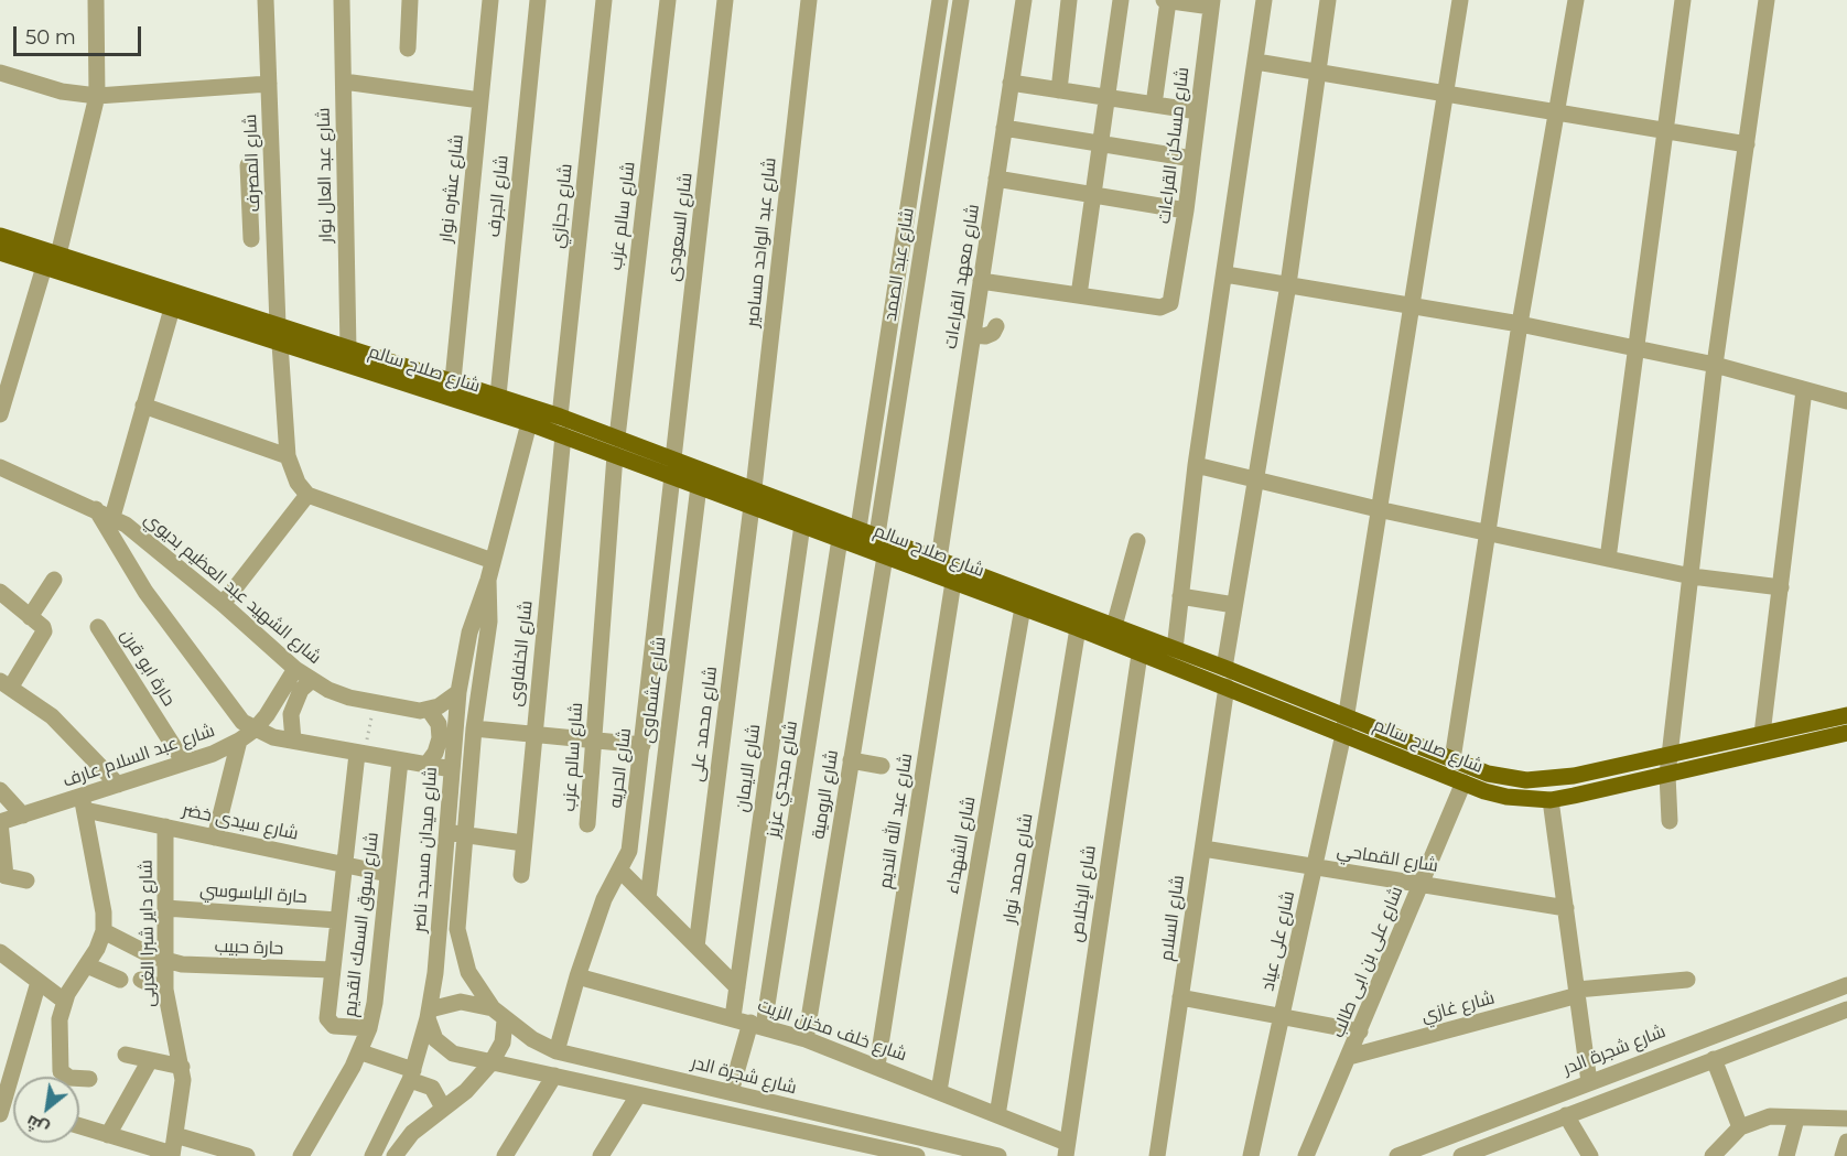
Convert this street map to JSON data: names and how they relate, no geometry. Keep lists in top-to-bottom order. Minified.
{"streets":{"main road":["شارع صلاح سالم"],"street":["شارع مساكن القراءات","شارع المصرف","شارع عبد العال نوار","شارع عشره نوار","شارع الجرف","شارع حجازي","شارع سالم عزب","شارع السعودى","شارع عبد الواحد مسامير","شارع عبد الصمد","شارع معهد القراءات","شارع الشهيد عبد العظيم بديوي","شارع الخلفاوى","حارة ابو قرن","شارع عشماوى","شارع محمد على","شارع عبد السلام عارف","شارع الحريه","شارع الايمان","شارع مجدي عزيز","شارع الرومية","شارع عبد الله النديم","شارع سيدى خضر","شارع الشهداء","شارع ميدان مسجد ناصر","شارع القماحي","شارع محمد نوار","حارة الباسوسي","شارع الإخلاص","شارع السلام","شارع سوق السمك القديم","شارع داير شبرا الغربى","شارع على عياد","حارة حبيب","شارع على بن ابى طالب","شارع غازي","شارع خلف مخزن الزيت","شارع شجرة الدر"]},"crossings":[["شارع المصرف","شارع صلاح سالم"],["شارع عبد العال نوار","شارع صلاح سالم"],["شارع عشره نوار","شارع صلاح سالم"],["شارع الجرف","شارع صلاح سالم"],["شارع حجازي","شارع صلاح سالم"],["شارع سالم عزب","شارع صلاح سالم"],["شارع السعودى","شارع صلاح سالم"],["شارع عبد الواحد مسامير","شارع صلاح سالم"],["شارع عبد الصمد","شارع صلاح سالم"],["شارع معهد القراءات","شارع صلاح سالم"],["شارع صلاح سالم","شارع الخلفاوى"],["شارع صلاح سالم","شارع عشماوى"],["شارع صلاح سالم","شارع محمد على"],["شارع صلاح سالم","شارع الحريه"],["شارع صلاح سالم","شارع الايمان"],["شارع صلاح سالم","شارع مجدي عزيز"],["شارع صلاح سالم","شارع الرومية"],["شارع صلاح سالم","شارع عبد الله النديم"],["شارع صلاح سالم","شارع الشهداء"],["شارع صلاح سالم","شارع ميدان مسجد ناصر"],["شارع صلاح سالم","شارع محمد نوار"],["شارع صلاح سالم","شارع الإخلاص"],["شارع صلاح سالم","شارع السلام"],["شارع صلاح سالم","شارع على عياد"],["شارع صلاح سالم","شارع على بن ابى طالب"],["شارع الشهيد عبد العظيم بديوي","شارع عبد السلام عارف"],["حارة ابو قرن","شارع عبد السلام عارف"],["شارع عبد السلام عارف","شارع سيدى خضر"],["شارع الحريه","شارع خلف مخزن الزيت"],["شارع الحريه","شارع شجرة الدر"],["شارع الايمان","شارع خلف مخزن الزيت"],["شارع مجدي عزيز","شارع خلف مخزن الزيت"],["شارع مجدي عزيز","شارع شجرة الدر"],["شارع الرومية","شارع خلف مخزن الزيت"],["شارع عبد الله النديم","شارع خلف مخزن الزيت"],["شارع سيدى خضر","شارع سوق السمك القديم"],["شارع سيدى خضر","شارع داير شبرا الغربى"],["شارع الشهداء","شارع خلف مخزن الزيت"],["شارع ميدان مسجد ناصر","شارع شجرة الدر"],["شارع القماحي","شارع السلام"],["شارع القماحي","شارع على عياد"],["شارع القماحي","شارع على بن ابى طالب"],["شارع محمد نوار","شارع خلف مخزن الزيت"],["حارة الباسوسي","شارع داير شبرا الغربى"],["شارع الإخلاص","شارع خلف مخزن الزيت"],["شارع داير شبرا الغربى","حارة حبيب"],["شارع على بن ابى طالب","شارع غازي"]],"scale_bar":"50 m","north":"bottom left"}
